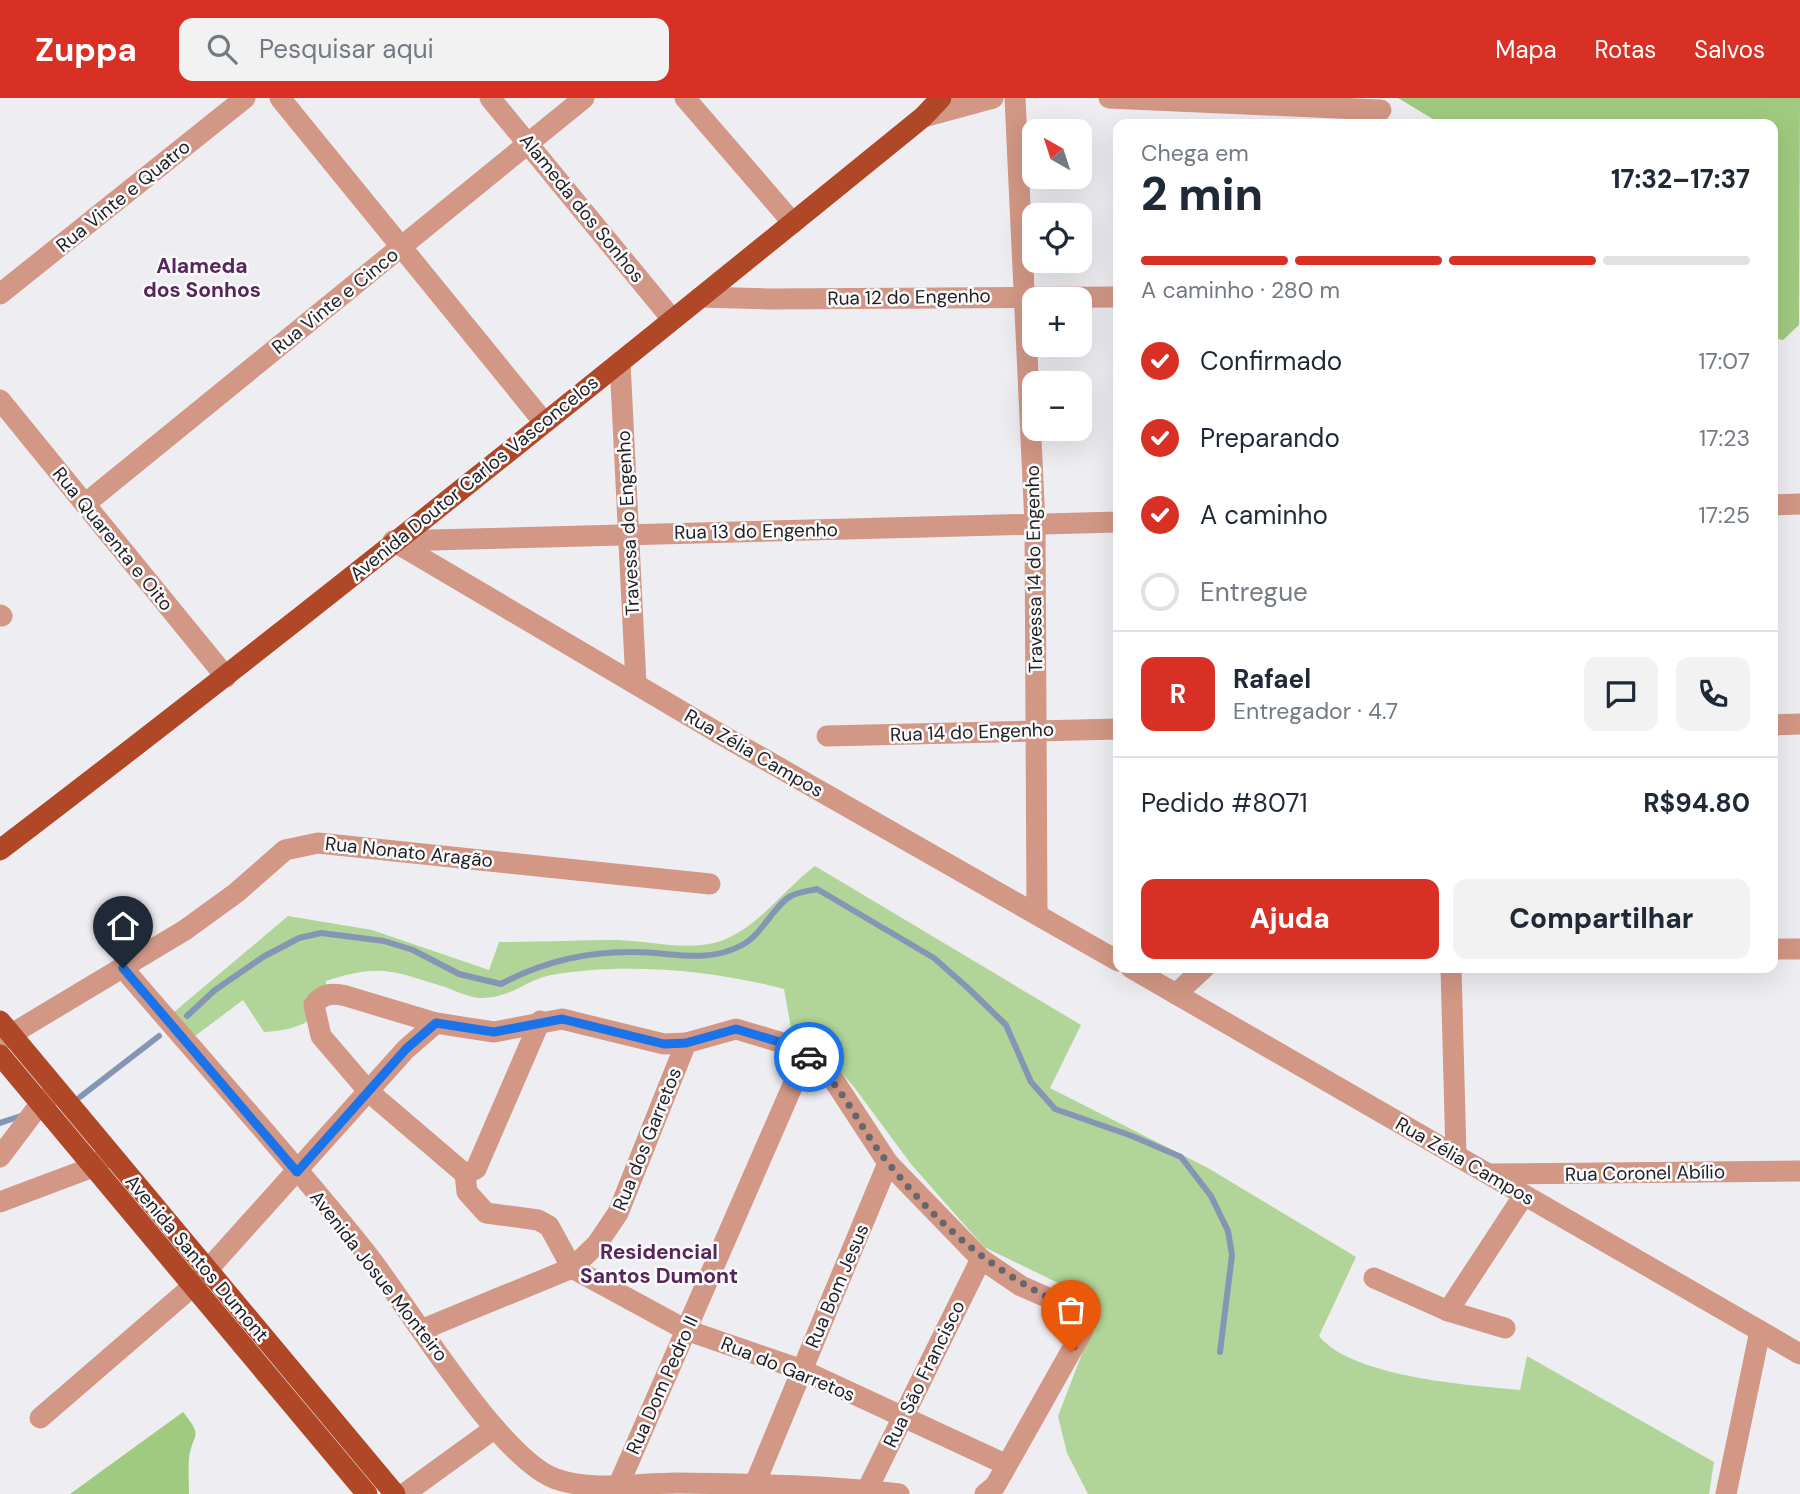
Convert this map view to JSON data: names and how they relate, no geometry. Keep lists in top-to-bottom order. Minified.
{"streets":{"main road":["Avenida Doutor Carlos Vasconcelos","Avenida Santos Dumont"],"street":["Rua Vinte e Quatro","Alameda dos Sonhos","Rua 12 do Engenho","Rua Vinte e Cinco","Travessa do Engenho","Rua 13 do Engenho","Rua Quarenta e Oito","Travessa 14 do Engenho","Rua 14 do Engenho","Rua Zélia Campos","Rua Nonato Aragão","Rua dos Garretos","Rua Coronel Abílio","Avenida Josue Monteiro","Rua Bom Jesus","Rua do Garretos","Rua São Francisco","Rua Dom Pedro II"]},"crossings":[["Alameda dos Sonhos","Rua Vinte e Cinco"],["Alameda dos Sonhos","Avenida Doutor Carlos Vasconcelos"],["Rua 12 do Engenho","Avenida Doutor Carlos Vasconcelos"],["Rua Vinte e Cinco","Rua Quarenta e Oito"],["Avenida Doutor Carlos Vasconcelos","Travessa do Engenho"],["Avenida Doutor Carlos Vasconcelos","Rua 13 do Engenho"],["Avenida Doutor Carlos Vasconcelos","Rua Quarenta e Oito"],["Avenida Doutor Carlos Vasconcelos","Rua Zélia Campos"],["Travessa do Engenho","Rua 13 do Engenho"],["Travessa do Engenho","Rua Zélia Campos"],["Rua 13 do Engenho","Travessa 14 do Engenho"],["Rua 13 do Engenho","Rua Zélia Campos"],["Travessa 14 do Engenho","Rua 14 do Engenho"],["Travessa 14 do Engenho","Rua Zélia Campos"],["Rua Zélia Campos","Rua Coronel Abílio"],["Rua Nonato Aragão","Avenida Santos Dumont"],["Rua Nonato Aragão","Avenida Josue Monteiro"],["Rua dos Garretos","Avenida Josue Monteiro"],["Rua dos Garretos","Rua do Garretos"],["Avenida Josue Monteiro","Rua Bom Jesus"],["Avenida Josue Monteiro","Rua São Francisco"],["Avenida Josue Monteiro","Rua Dom Pedro II"],["Rua Bom Jesus","Rua do Garretos"],["Rua do Garretos","Rua São Francisco"],["Rua do Garretos","Rua Dom Pedro II"]],"districts":["Alameda dos Sonhos","Residencial Santos Dumont"],"north":"top left","page":{"header":"Zuppa","search":"Pesquisar aqui","nav":["Mapa","Rotas","Salvos"],"map_buttons":["+","−"],"heading":["2 min","Chega em","17:32–17:37"],"panel":["Rafael","Entregador · 4.7","Pedido #8071","R$94.80"],"bar":"A caminho · 280 m","list":[["Confirmado","17:07"],["Preparando","17:23"],["A caminho","17:25"],"Entregue"],"round":"R","buttons":["Ajuda","Compartilhar"]}}
